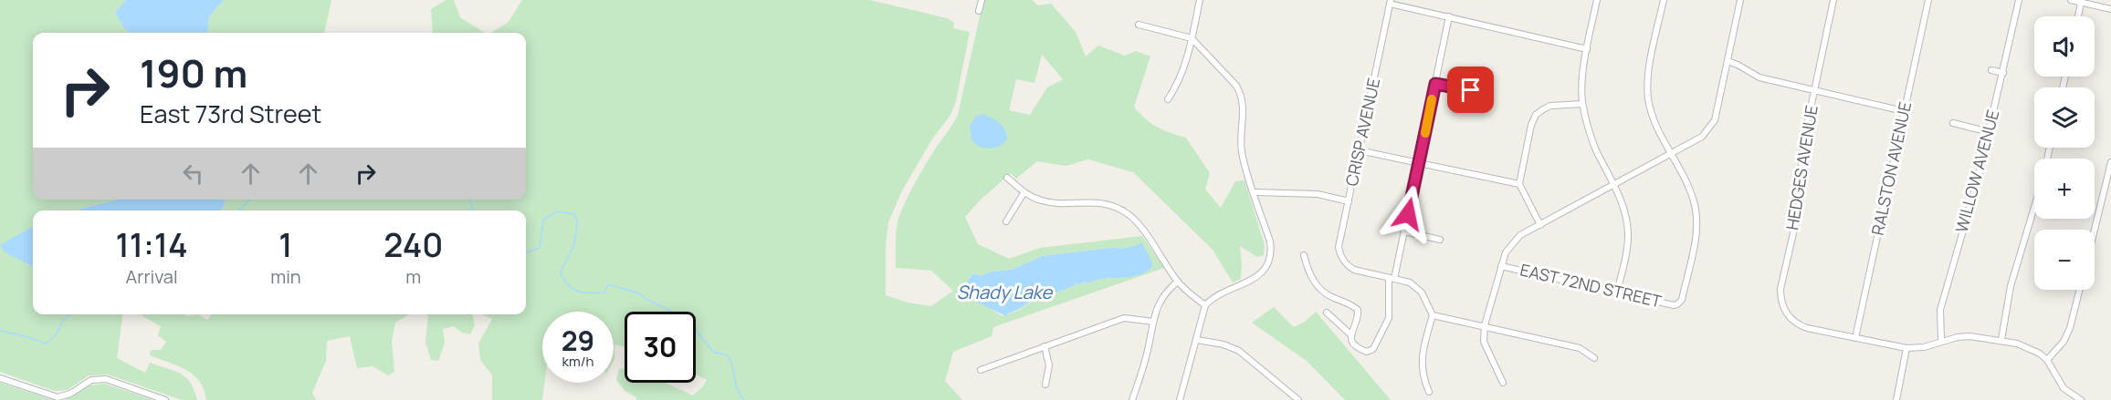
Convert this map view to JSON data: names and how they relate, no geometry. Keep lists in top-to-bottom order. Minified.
{"streets":{"street":["CRISP AVENUE","HEDGES AVENUE","RALSTON AVENUE","WILLOW AVENUE","EAST 72ND STREET"]},"crossings":[["HEDGES AVENUE","RALSTON AVENUE"]],"water":["Shady Lake"],"page":{"map_buttons":["+","−"],"turn":["190 m","East 73rd Street"],"eta":["11:14","Arrival","1","min","240","m"],"speed":"29 km/h","limit":"30"}}
